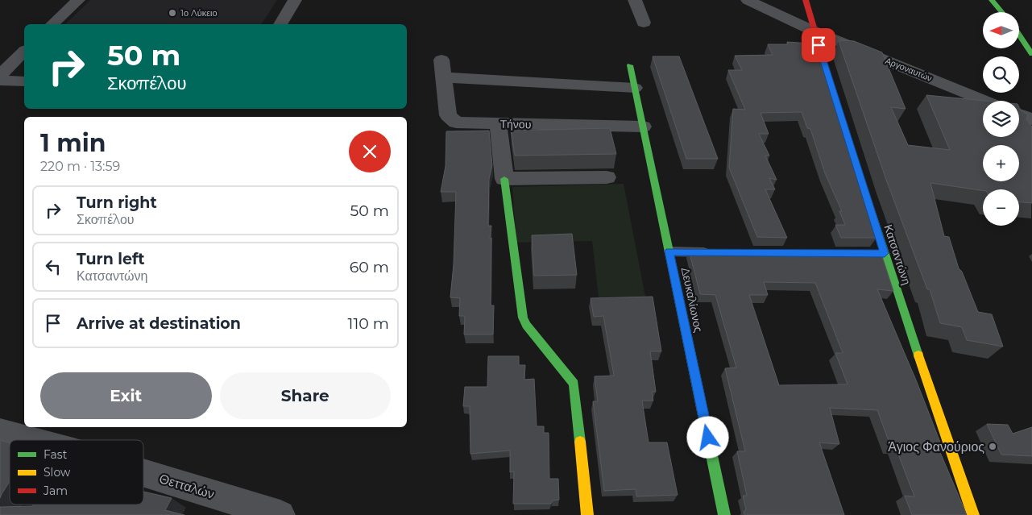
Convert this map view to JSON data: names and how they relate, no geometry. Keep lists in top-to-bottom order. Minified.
{"streets":{"street":["Αργοναυτών","Τήνου","Κατσαντώνη","Δευκαλίωνος","Θετταλών"]},"crossings":[["Αργοναυτών","Κατσαντώνη"],["Τήνου","Δευκαλίωνος"]],"places":["1ο Λύκειο","Άγιος Φανούριος"],"legend":["Fast","Slow","Jam"],"north":"left","page":{"map_buttons":["+","−"],"turn":["50 m","Σκοπέλου"],"heading":["1 min","220 m · 13:59"],"list":[{"name":"Turn right","note":"Σκοπέλου","value":"50 m"},{"name":"Turn left","note":"Κατσαντώνη","value":"60 m"},{"name":"Arrive at destination","value":"110 m"}],"buttons":["Exit","Share"]}}
